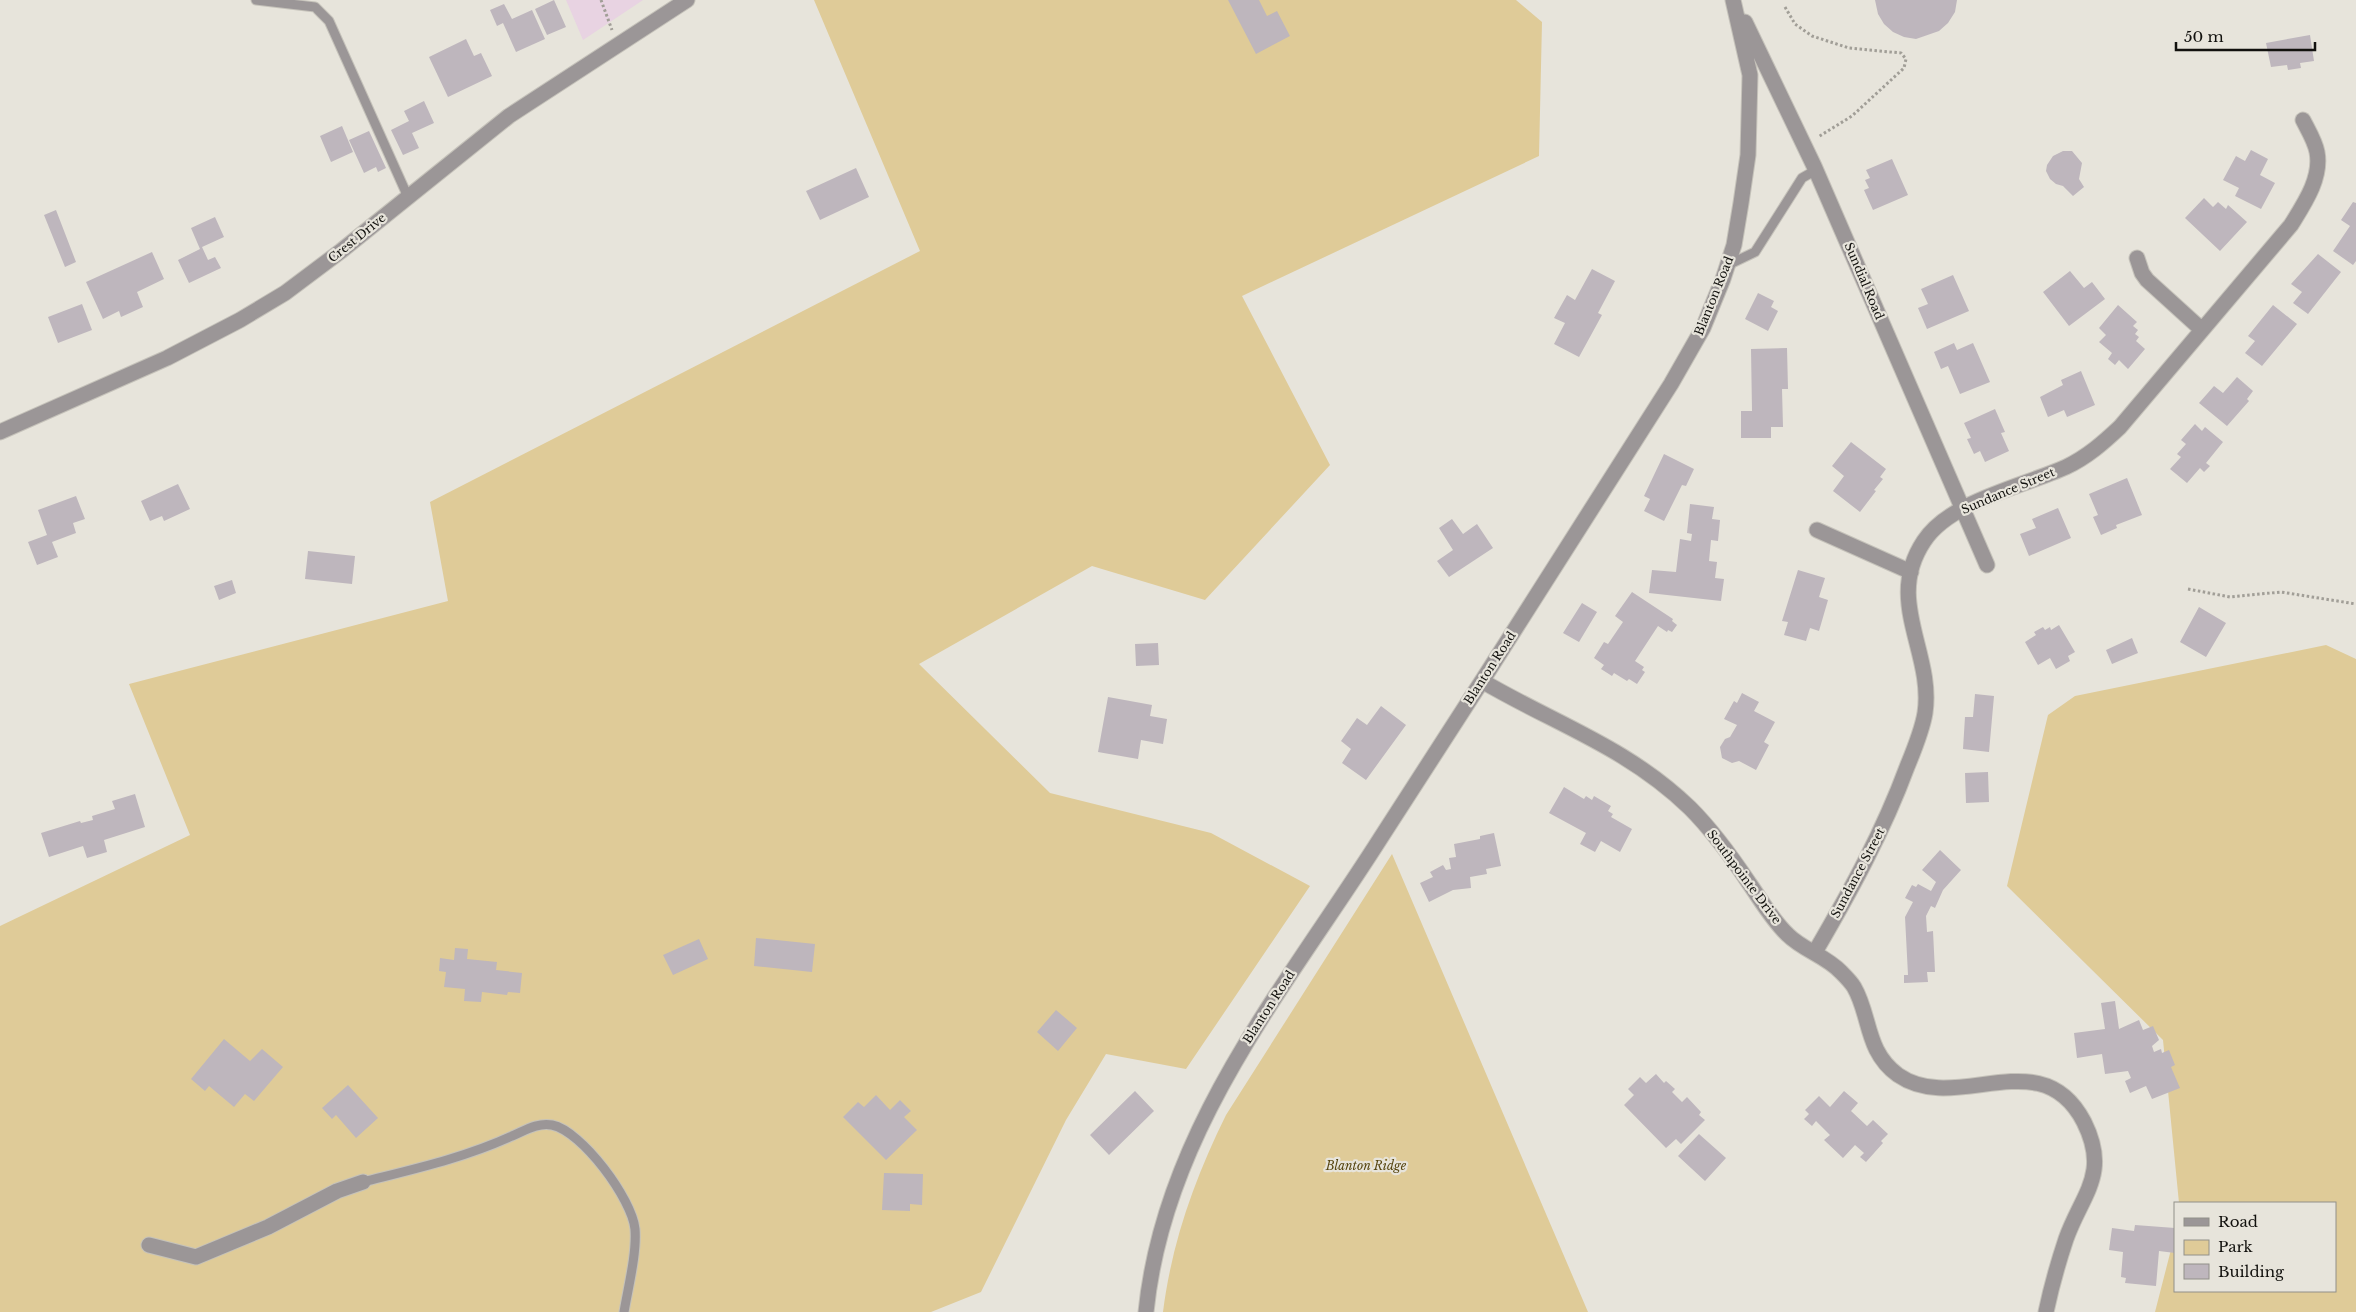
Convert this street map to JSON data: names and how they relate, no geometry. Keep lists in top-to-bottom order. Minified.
{"streets":{"street":["Crest Drive","Sundial Road","Blanton Road","Sundance Street","Southpointe Drive"]},"crossings":[["Sundial Road","Blanton Road"],["Sundial Road","Sundance Street"],["Blanton Road","Southpointe Drive"],["Sundance Street","Southpointe Drive"]],"parks":["Blanton Ridge"],"legend":["Road","Park","Building"],"scale_bar":"50 m"}
